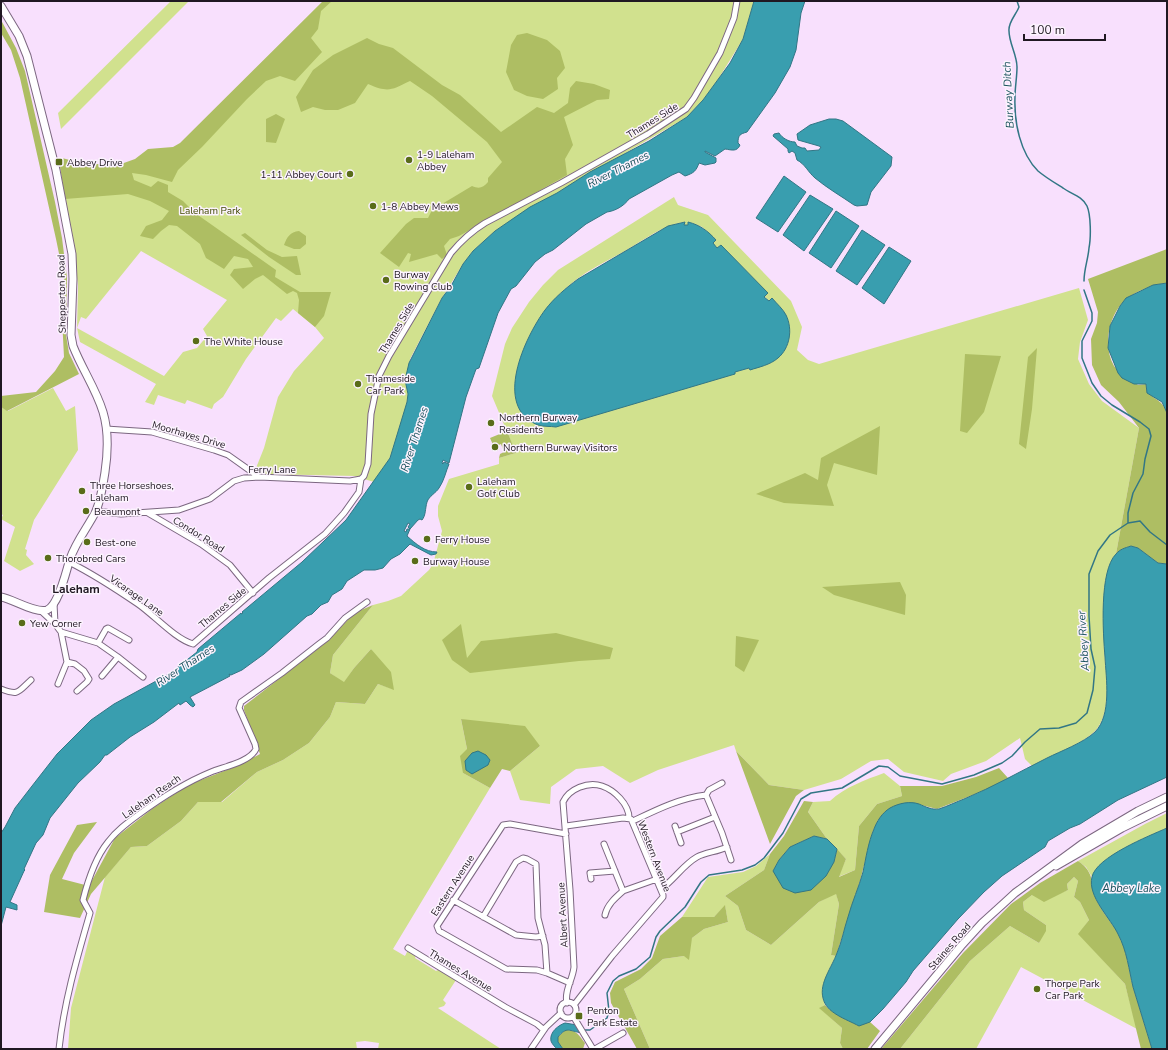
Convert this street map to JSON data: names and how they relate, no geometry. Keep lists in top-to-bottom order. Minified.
{"streets":{"main road":["Shepperton Road","Staines Road"],"street":["Thames Side","Moorhayes Drive","Ferry Lane","Condor Road","Vicarage Lane","Laleham Reach","Western Avenue","Eastern Avenue","Albert Avenue","Thames Avenue"]},"crossings":[["Thames Side","Ferry Lane"],["Thames Side","Condor Road"],["Thames Side","Vicarage Lane"],["Shepperton Road","Moorhayes Drive"],["Shepperton Road","Ferry Lane"],["Shepperton Road","Vicarage Lane"],["Moorhayes Drive","Ferry Lane"],["Ferry Lane","Condor Road"],["Western Avenue","Albert Avenue"],["Eastern Avenue","Albert Avenue"]],"districts":["Laleham"],"water":["Burway Ditch","River Thames","Abbey River","Abbey Lake"],"parks":["Laleham Park"],"places":{"other":["1-9 Laleham Abbey","1-11 Abbey Court","1-8 Abbey Mews","Burway Rowing Club","The White House","Thameside Car Park","Northern Burway Residents","Northern Burway Visitors","Laleham Golf Club","Three Horseshoes, Laleham","Beaumont","Ferry House","Best-one","Thorobred Cars","Burway House","Yew Corner","Thorpe Park Car Park"],"transit":["Abbey Drive","Penton Park Estate"]},"scale_bar":"100 m"}
